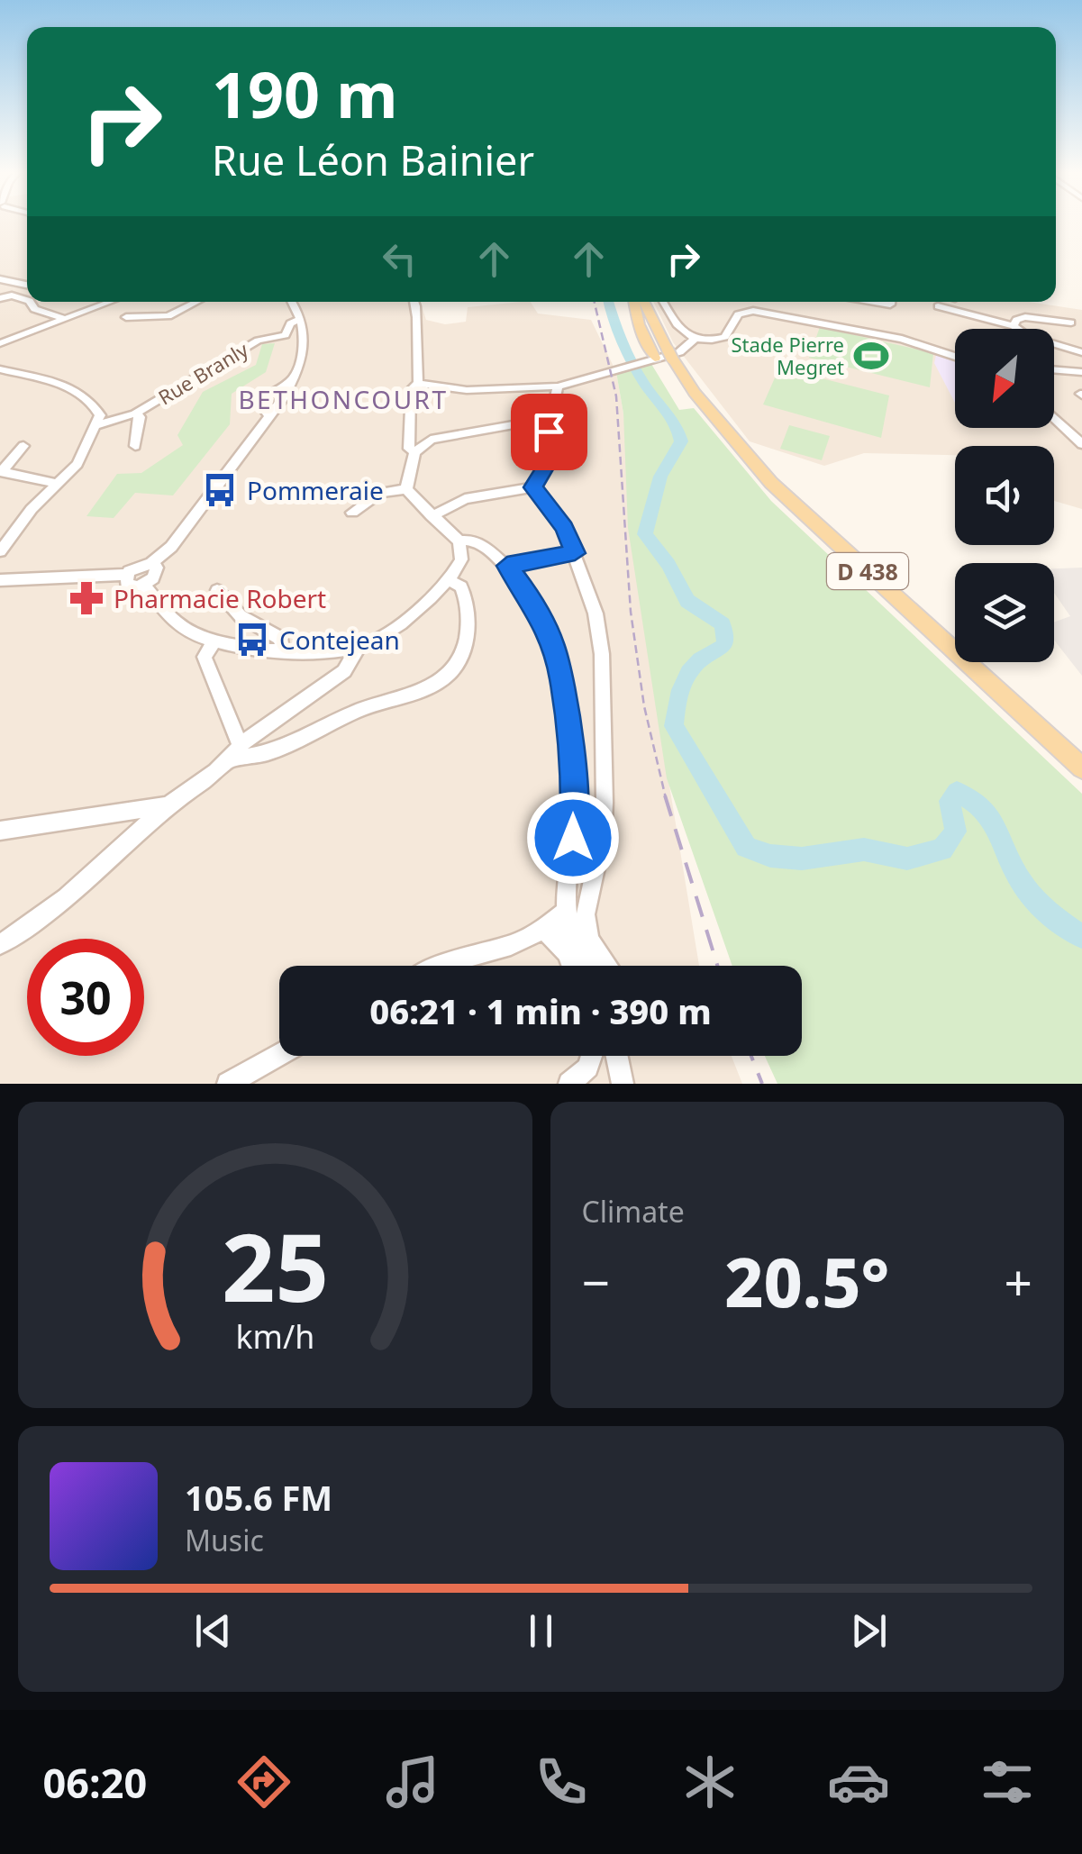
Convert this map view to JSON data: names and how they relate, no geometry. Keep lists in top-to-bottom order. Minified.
{"streets":{"main road":["D 438"],"street":["Rue Branly"]},"districts":["BETHONCOURT"],"places":{"sports":["Stade Pierre Megret"],"bus stop":["Pommeraie","Contejean"],"pharmacy":["Pharmacie Robert"]},"north":"bottom left","page":{"turn":["190 m","Rue Léon Bainier"],"limit":"30","trip":"06:21 · 1 min · 390 m","tile":"Climate","heat":["−","20.5°","+"],"song":["105.6 FM","Music"],"tabs":"06:20","gauge":["25","km/h"]}}
